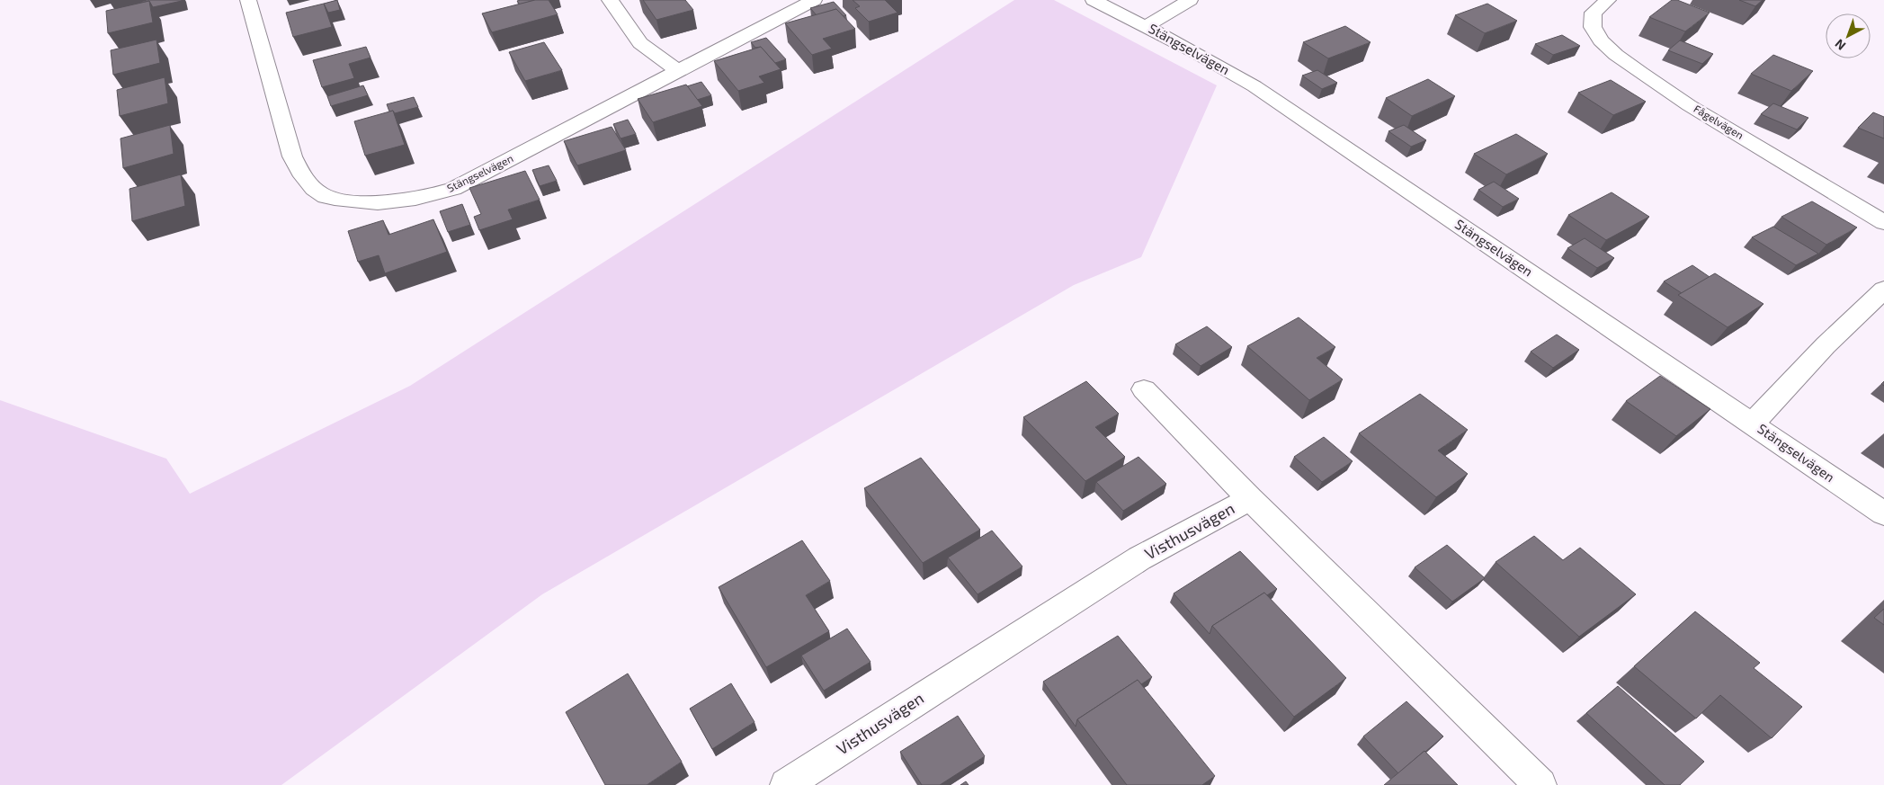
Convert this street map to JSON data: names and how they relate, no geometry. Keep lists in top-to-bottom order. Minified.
{"streets":{"street":["Stängselvägen","Fågelvägen","Visthusvägen"]},"north":"bottom left"}
